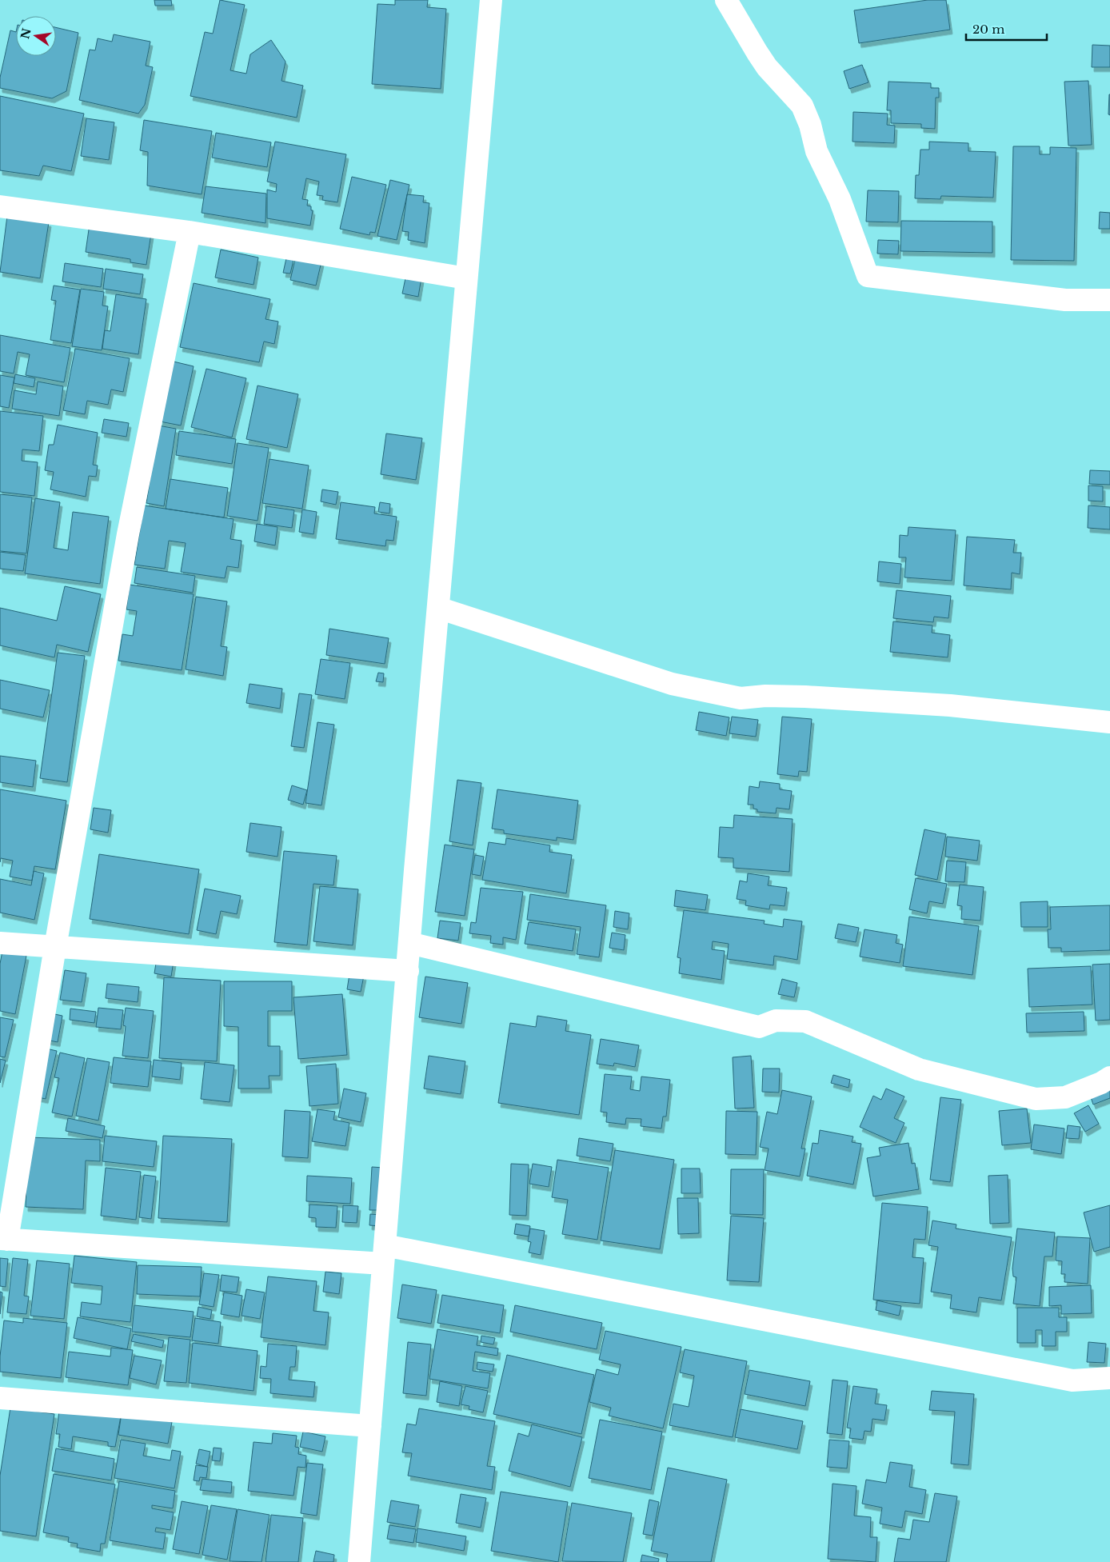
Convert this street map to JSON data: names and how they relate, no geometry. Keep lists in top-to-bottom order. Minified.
{"scale_bar":"20 m","north":"left"}
